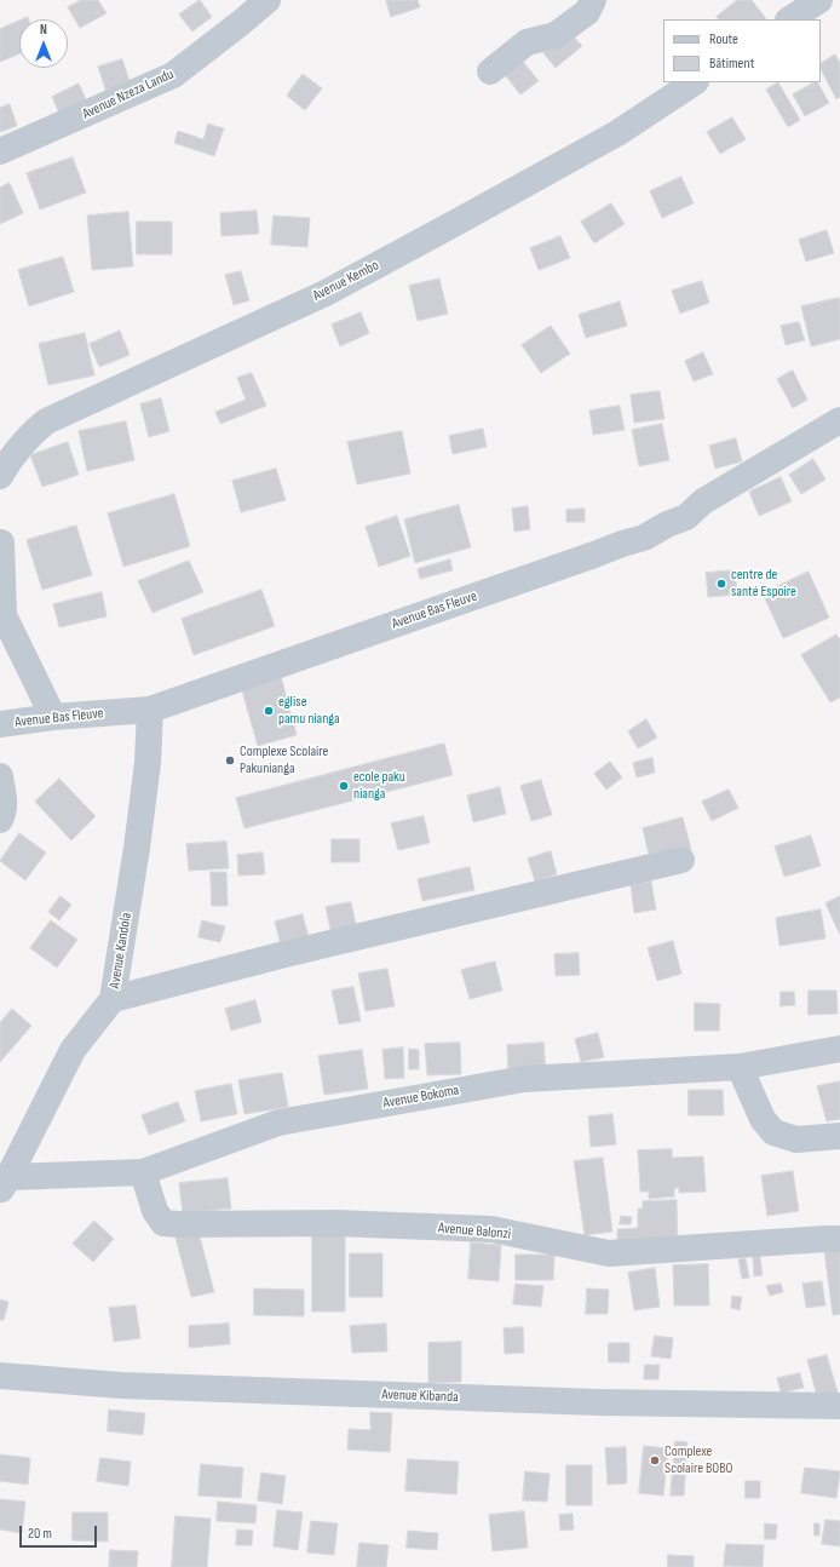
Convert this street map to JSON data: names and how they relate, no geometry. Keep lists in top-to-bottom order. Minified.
{"streets":{"street":["Avenue Nzeza Landu","Avenue Kembo","Avenue Bas Fleuve","Avenue Kandola","Avenue Bokoma","Avenue Balonzi","Avenue Kibanda"]},"crossings":[["Avenue Bas Fleuve","Avenue Kandola"],["Avenue Kandola","Avenue Bokoma"],["Avenue Bokoma","Avenue Balonzi"]],"places":["centre de santé Espoire","eglise pamu nianga","Complexe Scolaire Pakunianga","ecole paku nianga","Complexe Scolaire BOBO"],"legend":["Route","Bâtiment"],"scale_bar":"20 m","north":"top"}
